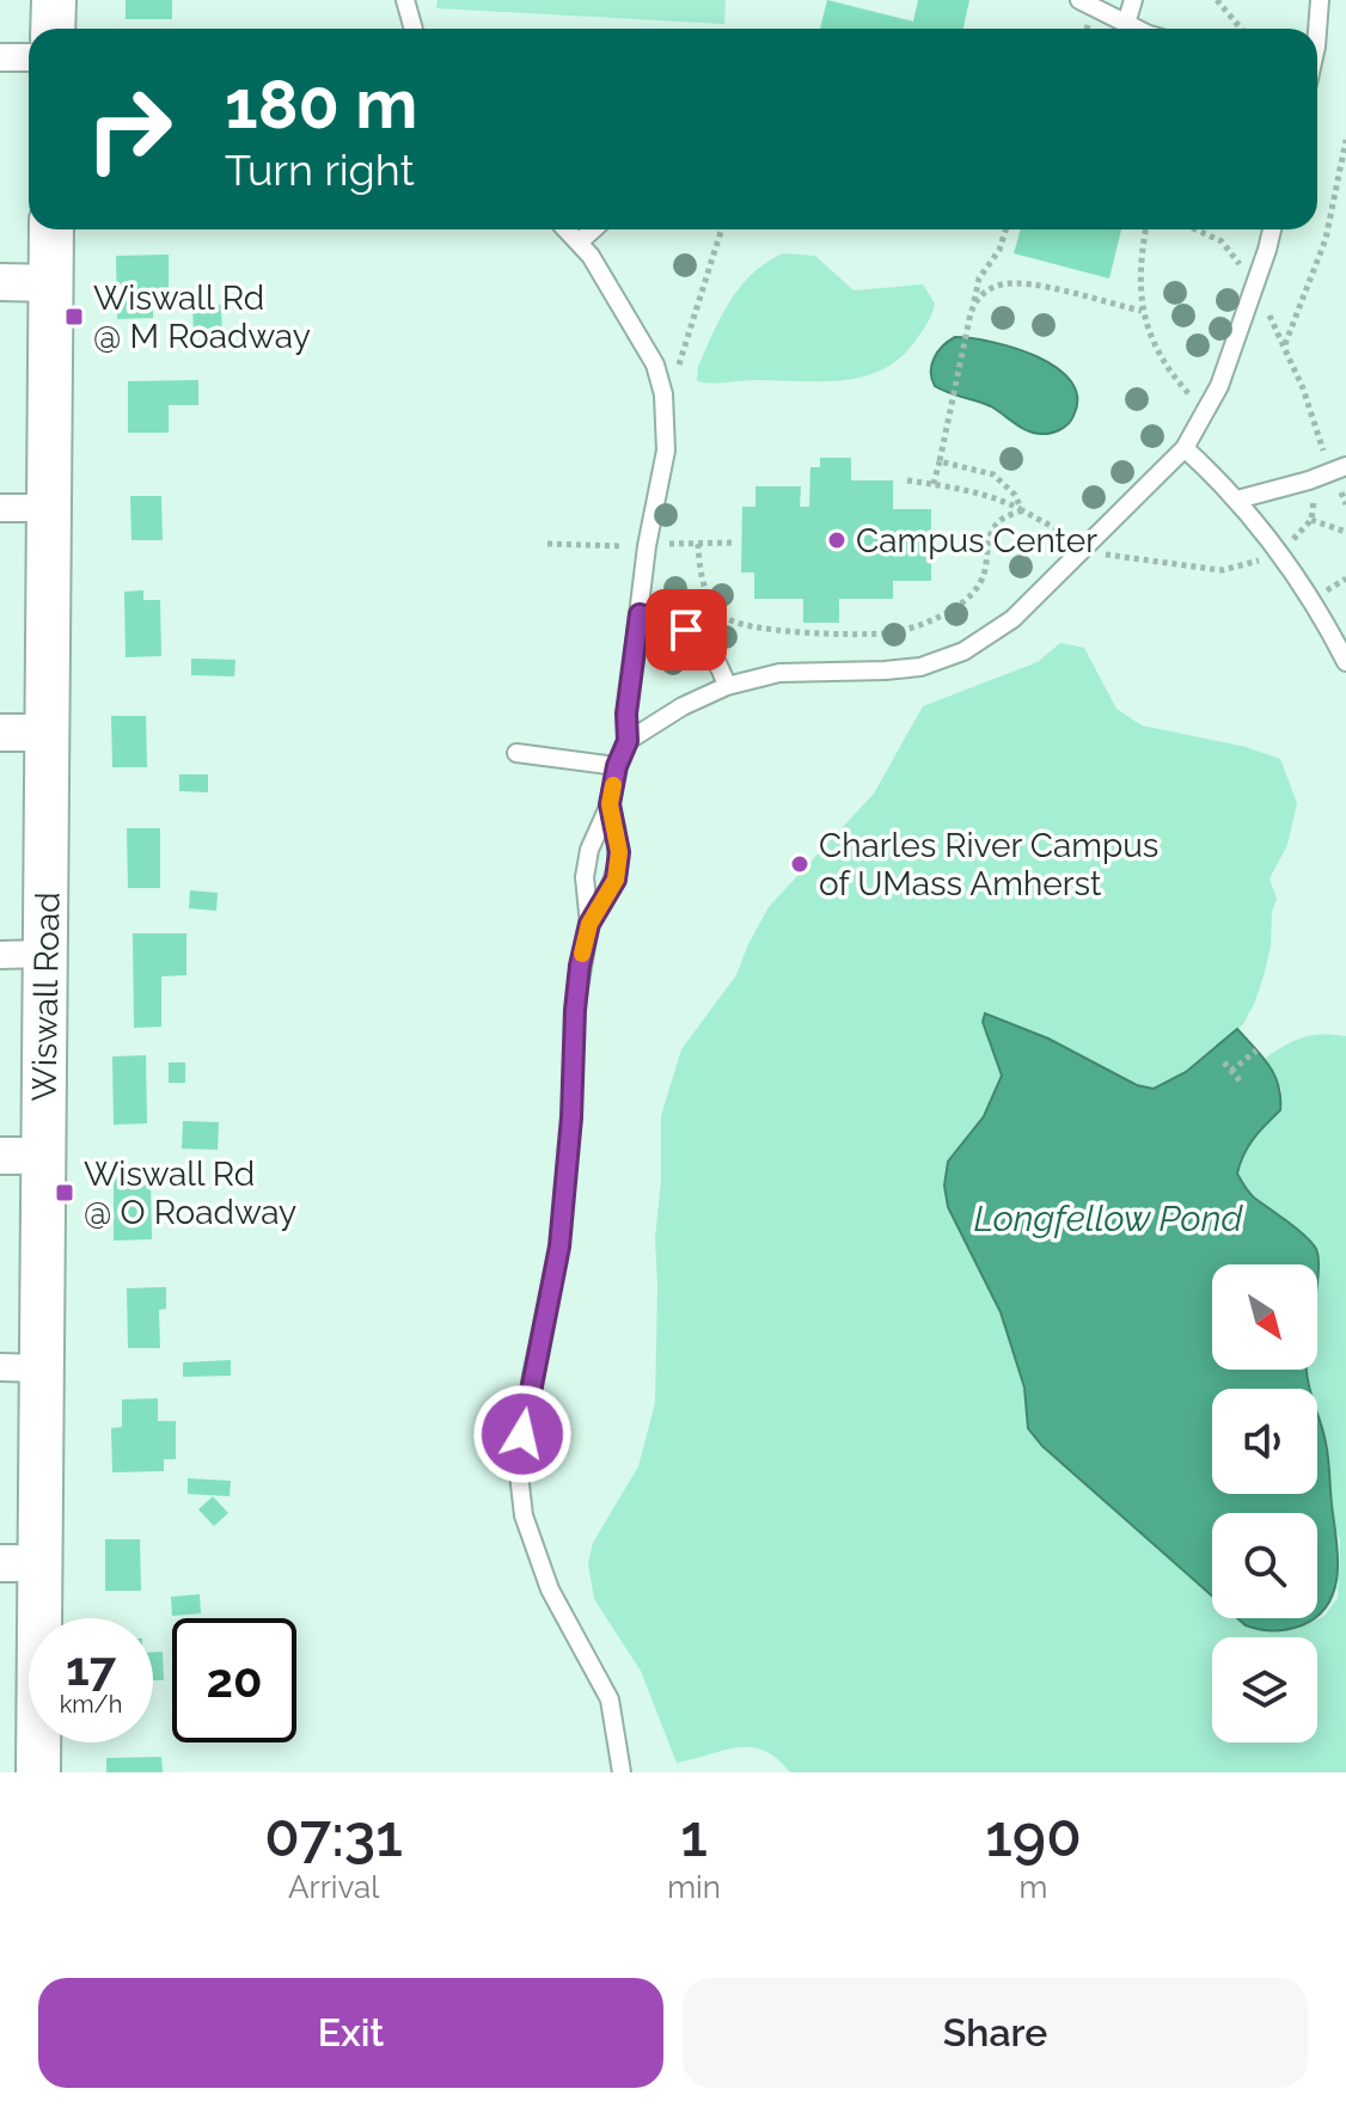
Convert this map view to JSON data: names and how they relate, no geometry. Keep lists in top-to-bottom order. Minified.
{"streets":{"street":["Wiswall Road"]},"water":["Longfellow Pond"],"places":{"transit":["Wiswall Rd @ M Roadway","Wiswall Rd @ O Roadway"],"other":["Campus Center","Charles River Campus of UMass Amherst"]},"north":"bottom right","page":{"turn":["180 m","Turn right"],"speed":"17 km/h","limit":"20","eta":["07:31","Arrival","1","min","190","m"],"buttons":["Exit","Share"]}}
